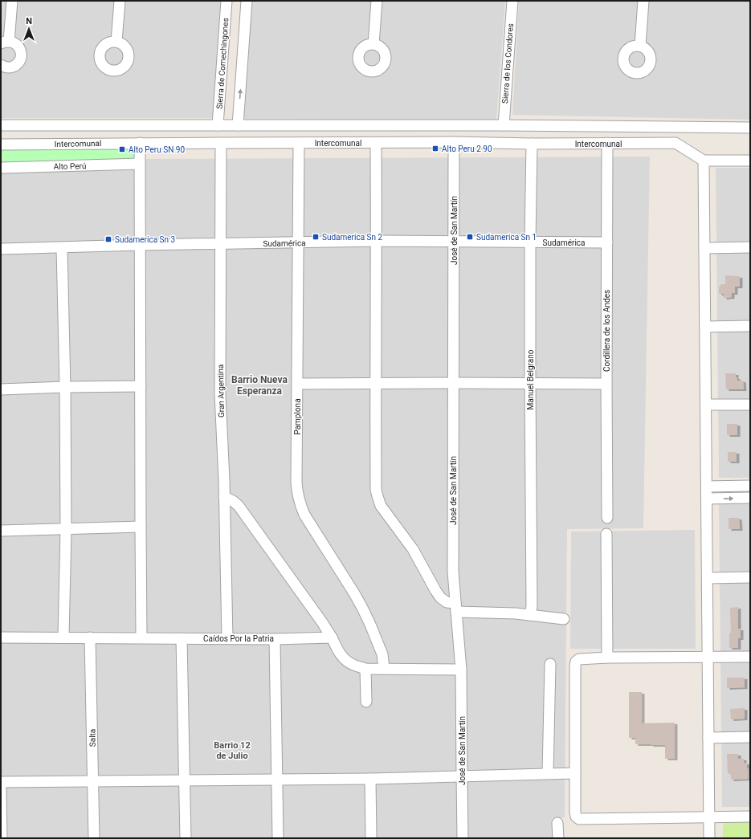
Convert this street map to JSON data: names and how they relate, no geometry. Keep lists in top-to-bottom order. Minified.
{"streets":{"street":["Sierra de Comechingones","Sierra de los Condores","Intercomunal","Alto Perú","José de San Martín","Sudamérica","Cordillera de los Andes","Manuel Belgrano","Gran Argentina","Pamplona","Caídos Por la Patria","Salta"]},"crossings":[["Intercomunal","José de San Martín"],["Intercomunal","Cordillera de los Andes"],["Intercomunal","Manuel Belgrano"],["Intercomunal","Gran Argentina"],["Intercomunal","Pamplona"],["José de San Martín","Sudamérica"],["Sudamérica","Cordillera de los Andes"],["Sudamérica","Manuel Belgrano"],["Sudamérica","Gran Argentina"],["Sudamérica","Pamplona"],["Gran Argentina","Caídos Por la Patria"],["Caídos Por la Patria","Salta"]],"districts":["Barrio Nueva Esperanza","Barrio 12 de Julio"],"places":{"transit":["Alto Peru 2 90","Alto Peru SN 90","Sudamerica Sn 2","Sudamerica Sn 1","Sudamerica Sn 3"]},"north":"top"}
